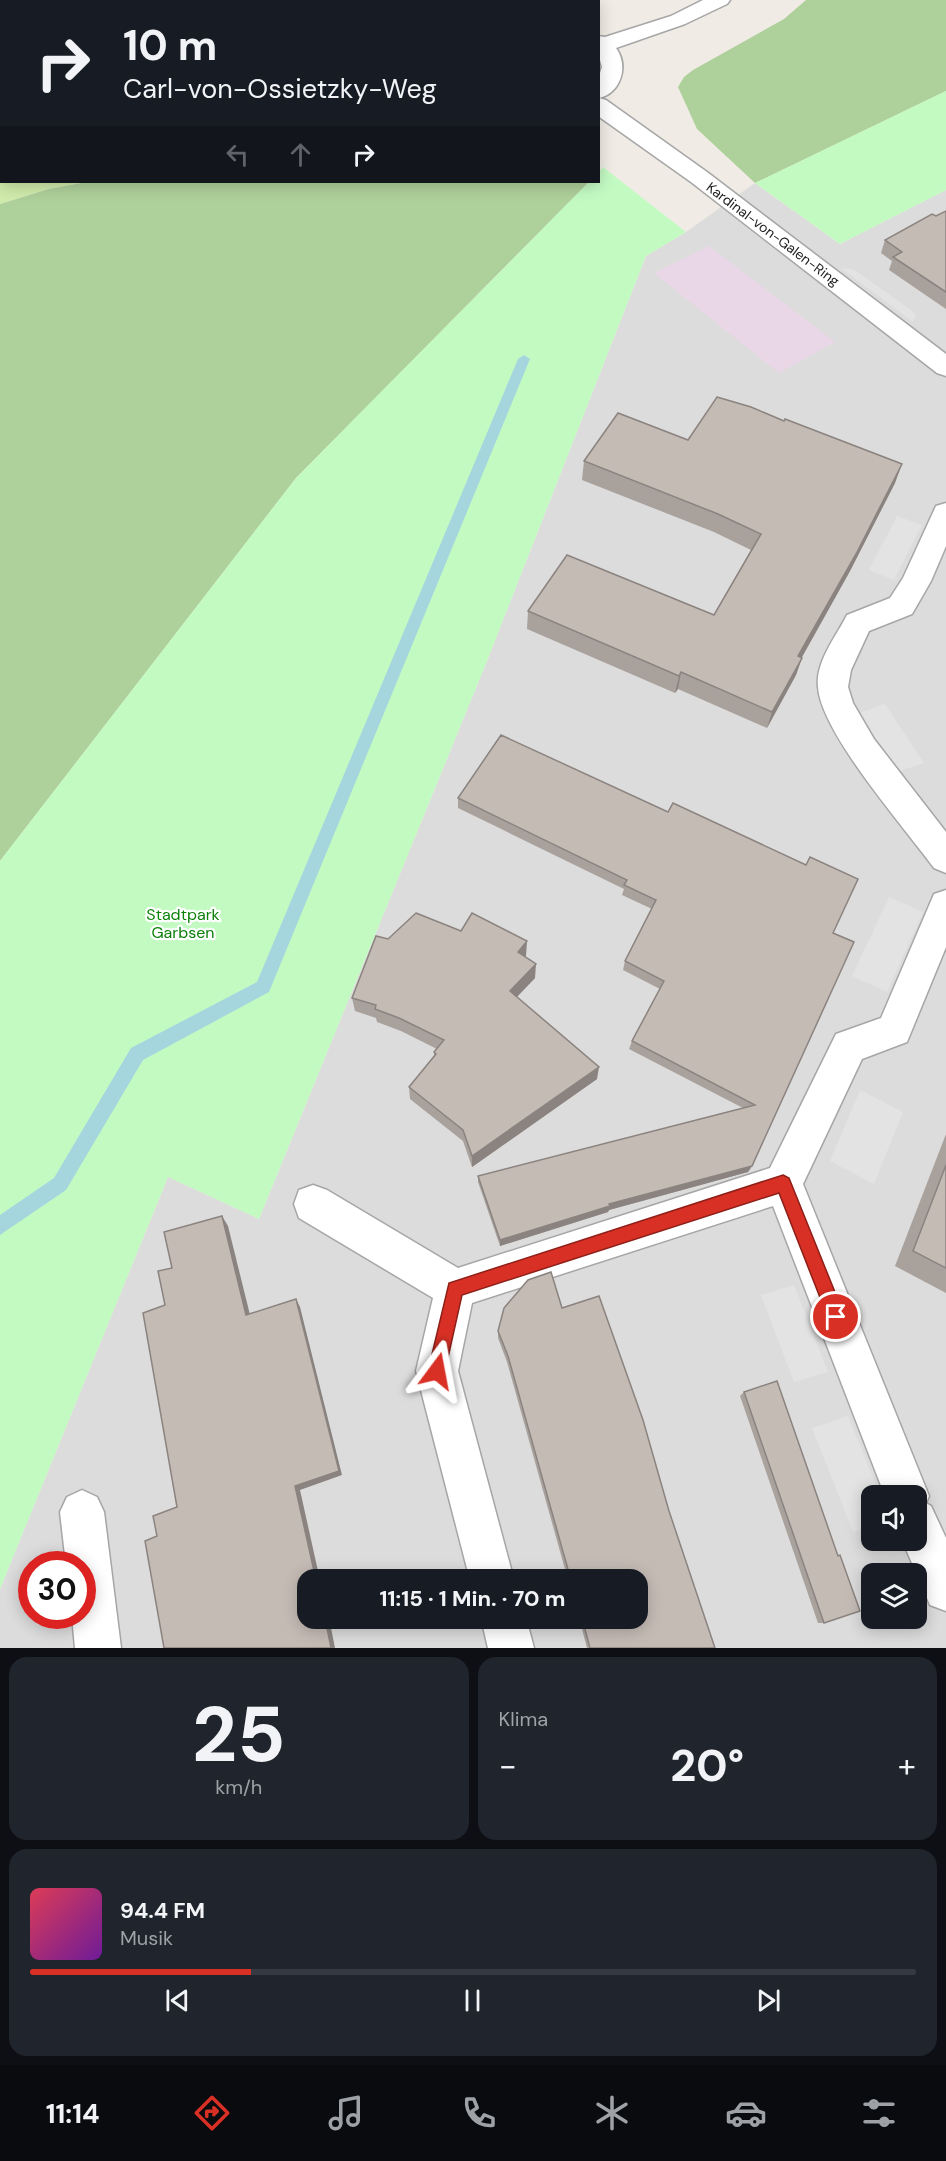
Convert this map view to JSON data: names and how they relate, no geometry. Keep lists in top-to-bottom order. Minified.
{"streets":{"street":["Kardinal-von-Galen-Ring"]},"parks":["Stadtpark Garbsen"],"page":{"turn":["10 m","Carl-von-Ossietzky-Weg"],"limit":"30","trip":"11:15 · 1 Min. · 70 m","tile":[["25","km/h"],"Klima"],"heat":["−","20°","+"],"song":["94.4 FM","Musik"],"tabs":"11:14"}}
